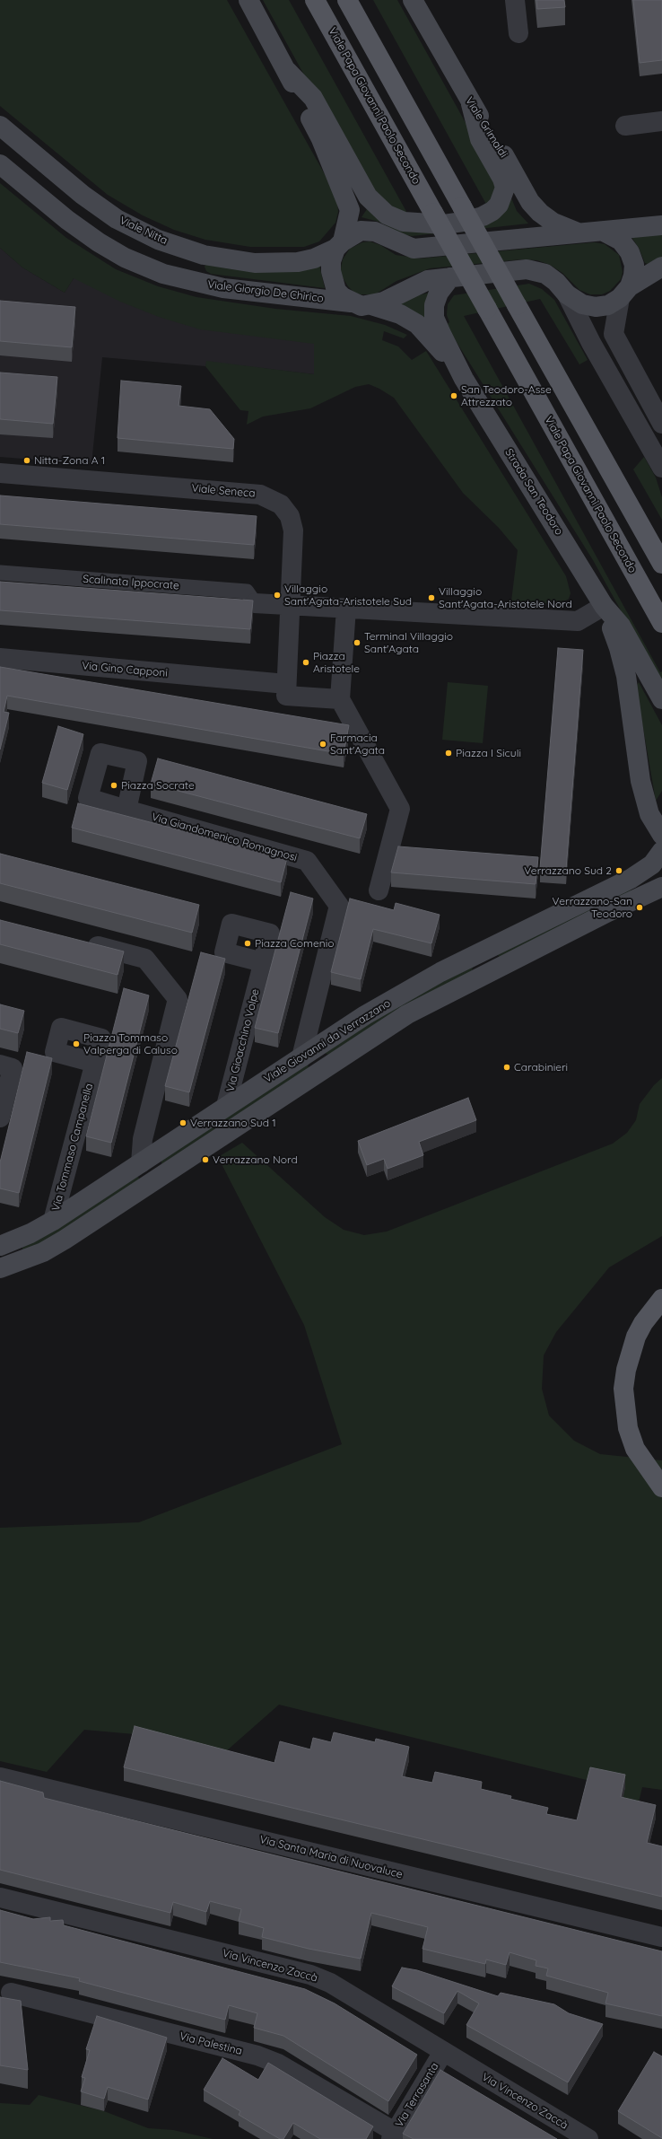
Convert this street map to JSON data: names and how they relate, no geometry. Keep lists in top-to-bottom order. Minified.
{"streets":{"main road":["Viale Papa Giovanni Paolo Secondo","Viale Grimaldi","Viale Nitta","Viale Giorgio De Chirico","Strada San Teodoro","Viale Giovanni da Verrazzano"],"street":["Viale Seneca","Scalinata Ippocrate","Via Gino Capponi","Via Giandomenico Romagnosi","Via Gioacchino Volpe","Via Tommaso Campanella","Via Santa Maria di Nuovaluce","Via Vincenzo Zaccà","Via Palestina","Via Terrasanta"]},"crossings":[["Viale Grimaldi","Viale Nitta"],["Viale Giorgio De Chirico","Strada San Teodoro"],["Viale Seneca","Via Gino Capponi"],["Via Giandomenico Romagnosi","Viale Giovanni da Verrazzano"],["Via Gioacchino Volpe","Viale Giovanni da Verrazzano"],["Viale Giovanni da Verrazzano","Via Tommaso Campanella"],["Via Vincenzo Zaccà","Via Terrasanta"],["Via Palestina","Via Terrasanta"]],"places":["San Teodoro-Asse Attrezzato","Nitta-Zona A 1","Villaggio Sant'Agata-Aristotele Sud","Villaggio Sant'Agata-Aristotele Nord","Terminal Villaggio Sant'Agata","Piazza Aristotele","Farmacia Sant'Agata","Piazza I Siculi","Piazza Socrate","Verrazzano Sud 2","Verrazzano-San Teodoro","Piazza Comenio","Piazza Tommaso Valperga di Caluso","Carabinieri","Verrazzano Sud 1","Verrazzano Nord"]}
